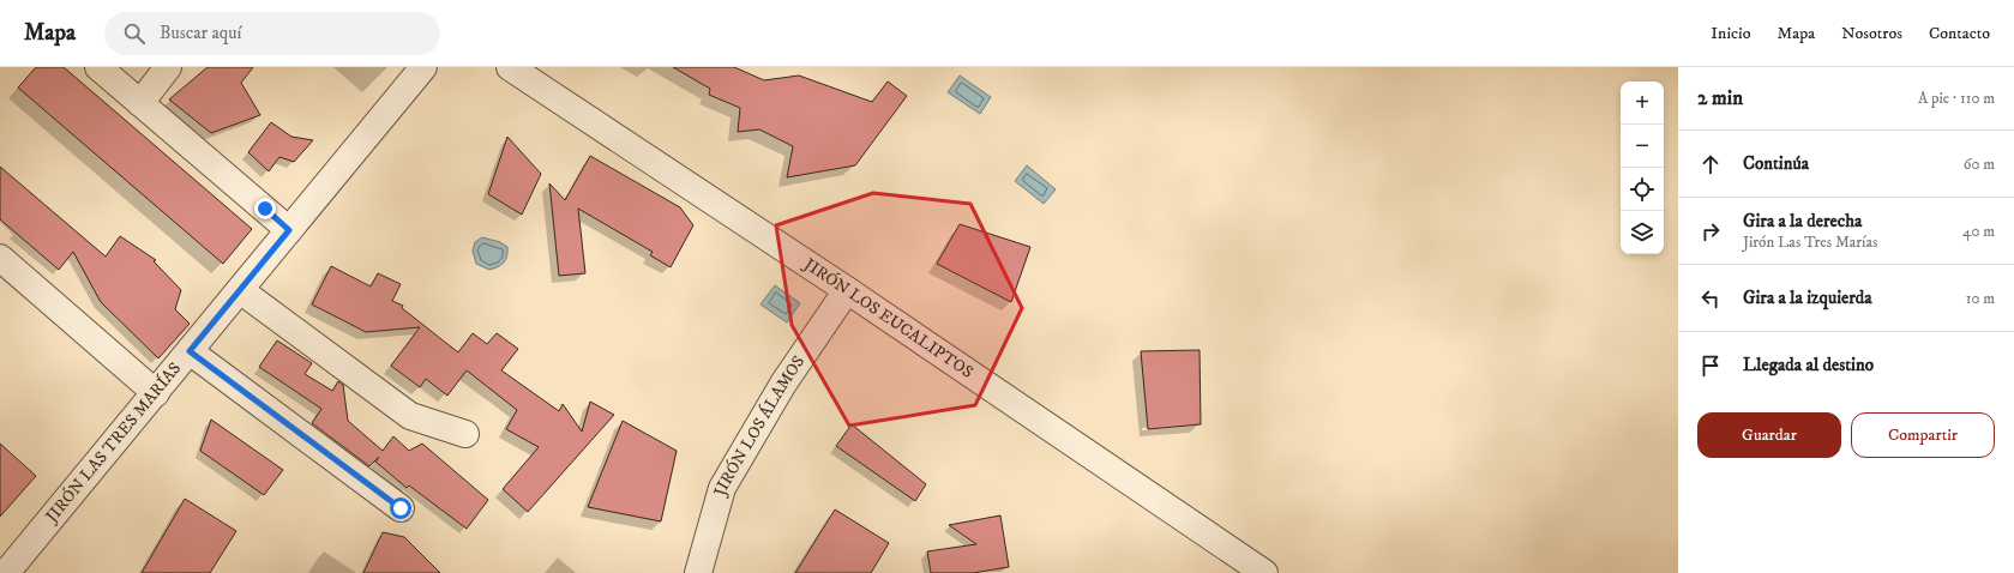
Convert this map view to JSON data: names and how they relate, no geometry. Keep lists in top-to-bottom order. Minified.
{"streets":{"street":["JIRÓN LOS EUCALIPTOS","JIRÓN LOS ÁLAMOS","JIRÓN LAS TRES MARÍAS"]},"crossings":[["JIRÓN LOS EUCALIPTOS","JIRÓN LOS ÁLAMOS"]],"page":{"header":"Mapa","search":"Buscar aquí","nav":["Inicio","Mapa","Nosotros","Contacto"],"heading":["2 min","A pie · 110 m"],"map_buttons":["+","−"],"list":[["Continúa","60 m"],["Gira a la derecha","Jirón Las Tres Marías","40 m"],["Gira a la izquierda","10 m"],"Llegada al destino"],"buttons":["Guardar","Compartir"]}}
